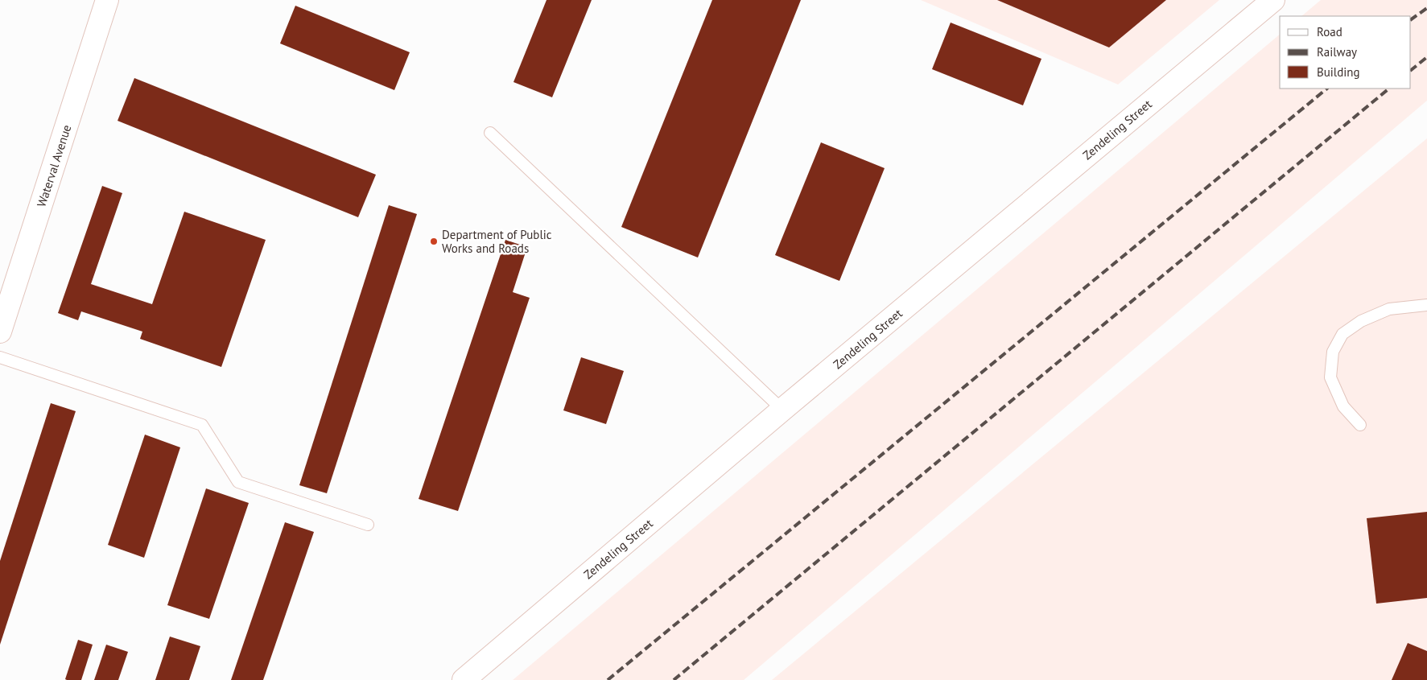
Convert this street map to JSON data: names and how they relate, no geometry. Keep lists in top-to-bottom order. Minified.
{"streets":{"street":["Zendeling Street","Waterval Avenue"]},"places":["Department of Public Works and Roads"],"legend":["Road","Railway","Building"]}
